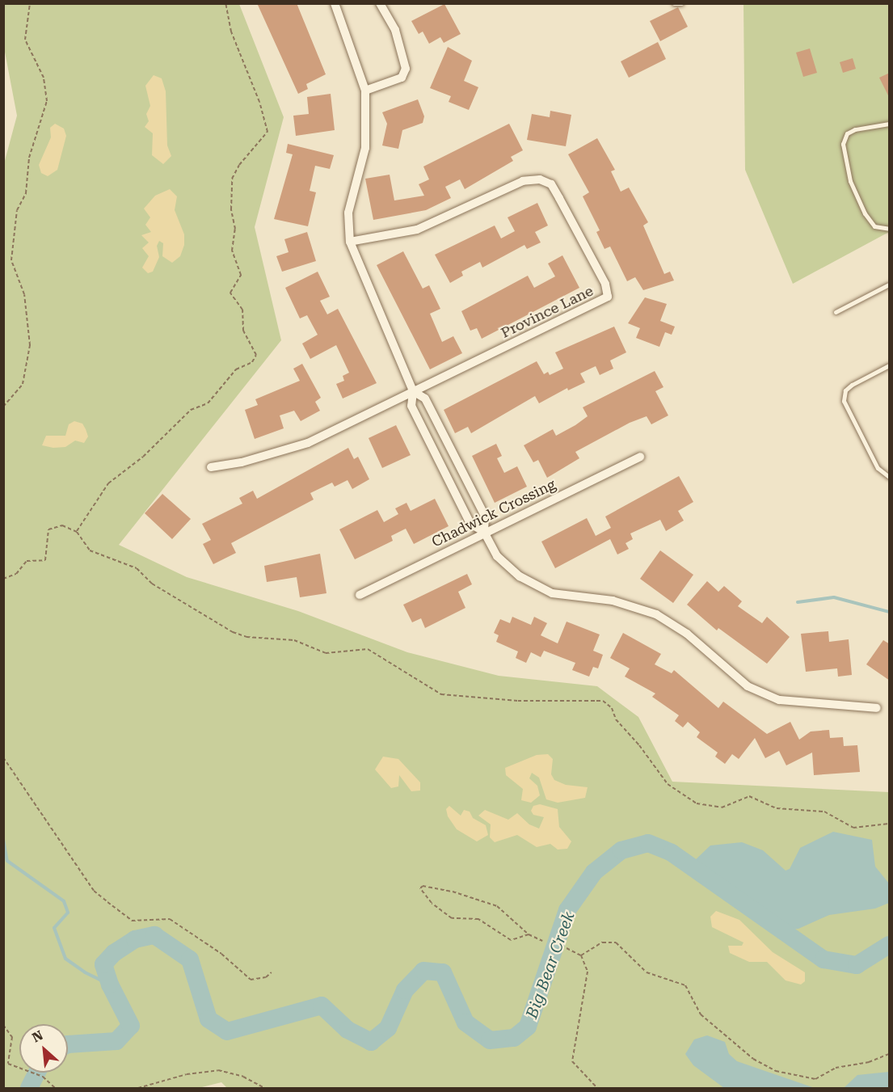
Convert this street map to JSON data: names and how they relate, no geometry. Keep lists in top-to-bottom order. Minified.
{"streets":{"street":["Province Lane","Chadwick Crossing"]},"water":["Big Bear Creek"],"north":"top left"}
